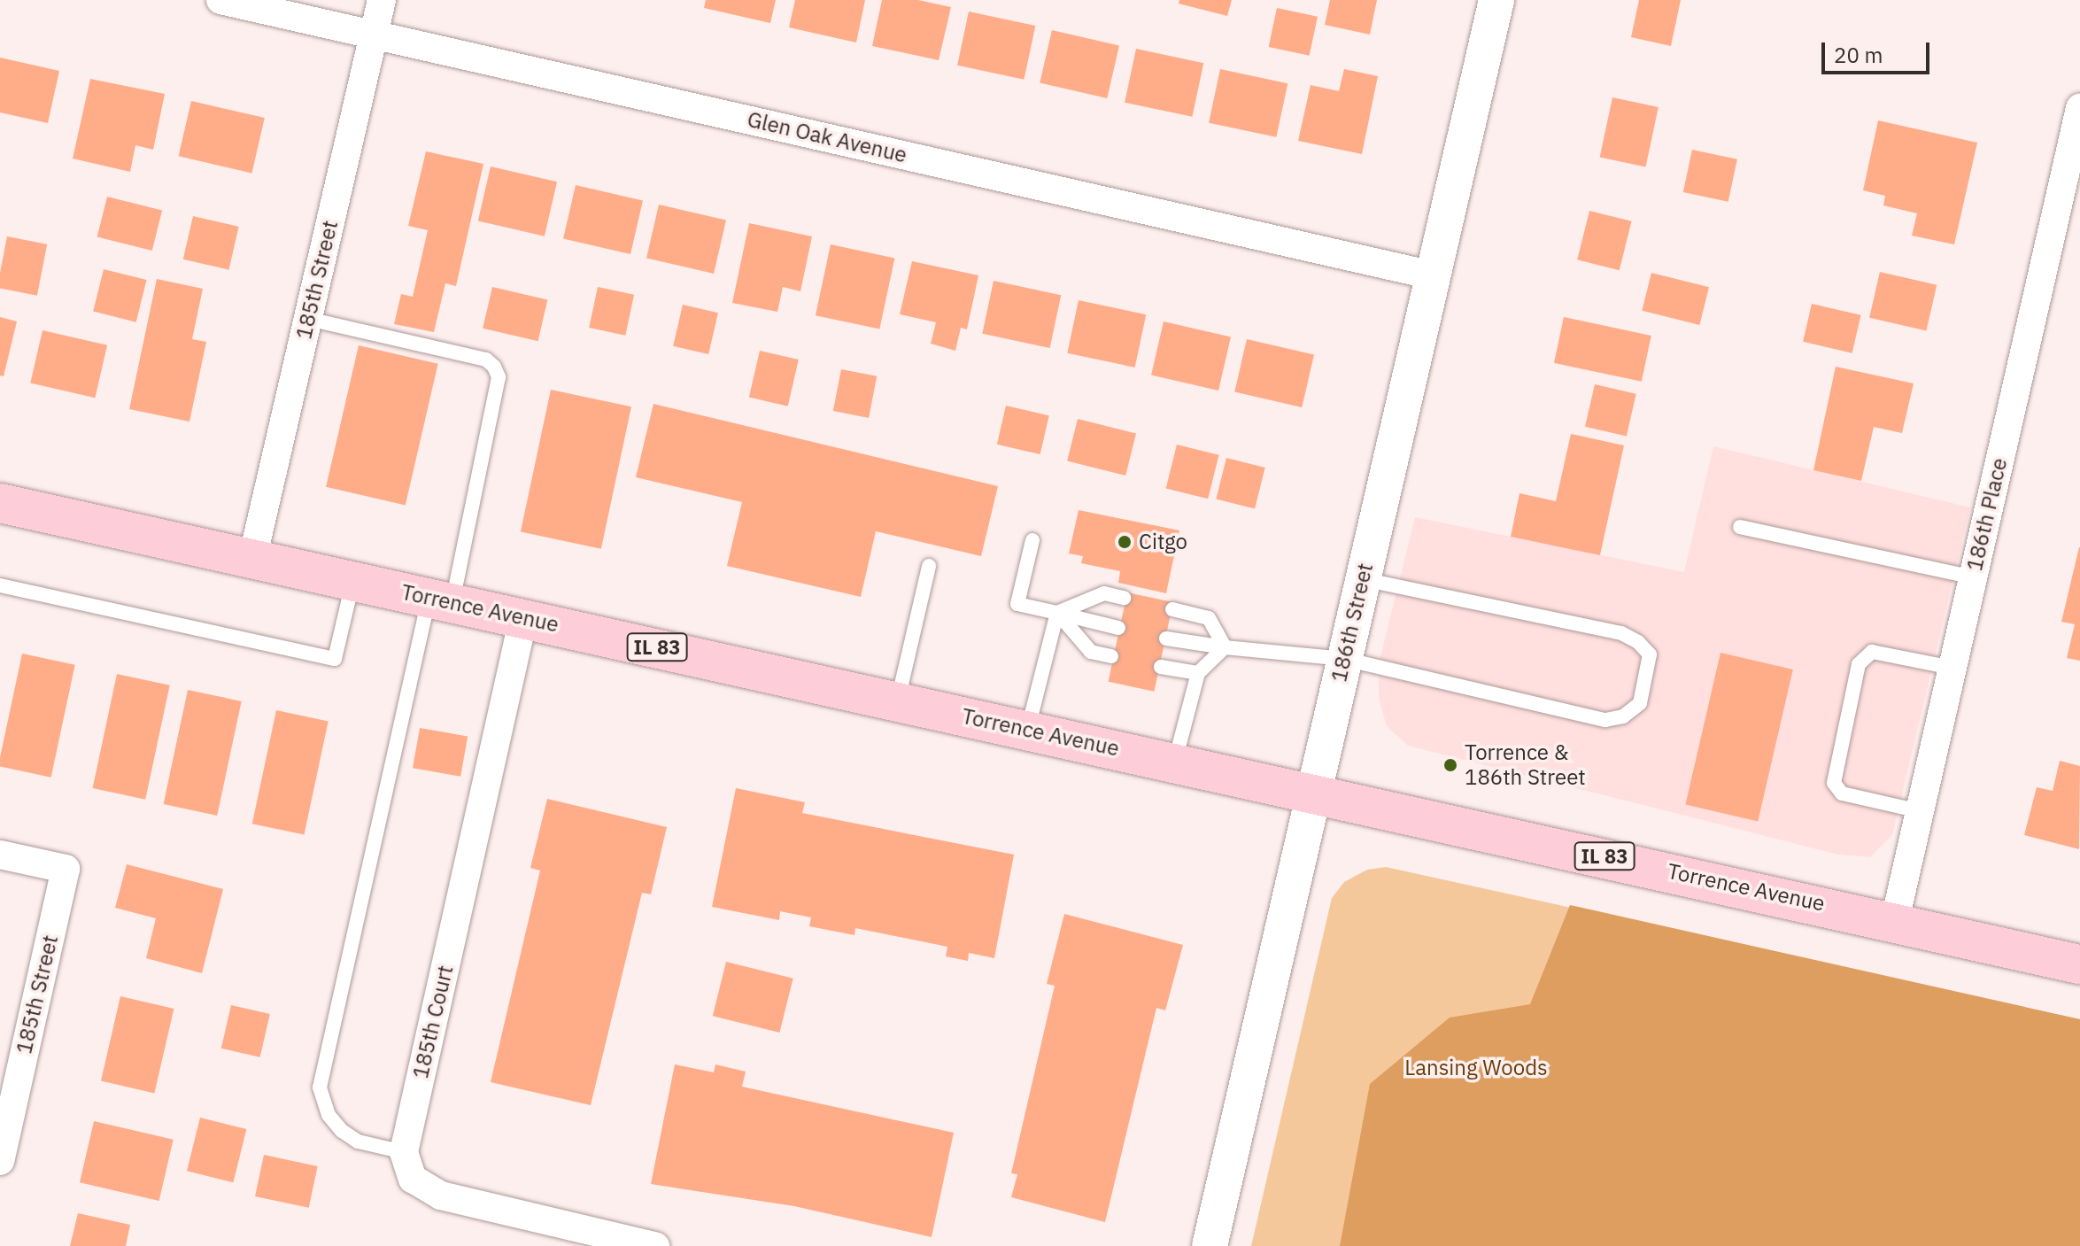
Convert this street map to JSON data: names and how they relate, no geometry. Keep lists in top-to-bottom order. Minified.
{"streets":{"main road":["Torrence Avenue","IL 83"],"street":["Glen Oak Avenue","185th Street","186th Place","186th Street","185th Court"]},"crossings":[["Glen Oak Avenue","185th Street"],["Glen Oak Avenue","186th Street"],["185th Street","Torrence Avenue"],["186th Place","Torrence Avenue"],["Torrence Avenue","186th Street"],["Torrence Avenue","185th Court"]],"parks":["Lansing Woods"],"places":["Citgo","Torrence & 186th Street"],"scale_bar":"20 m"}
